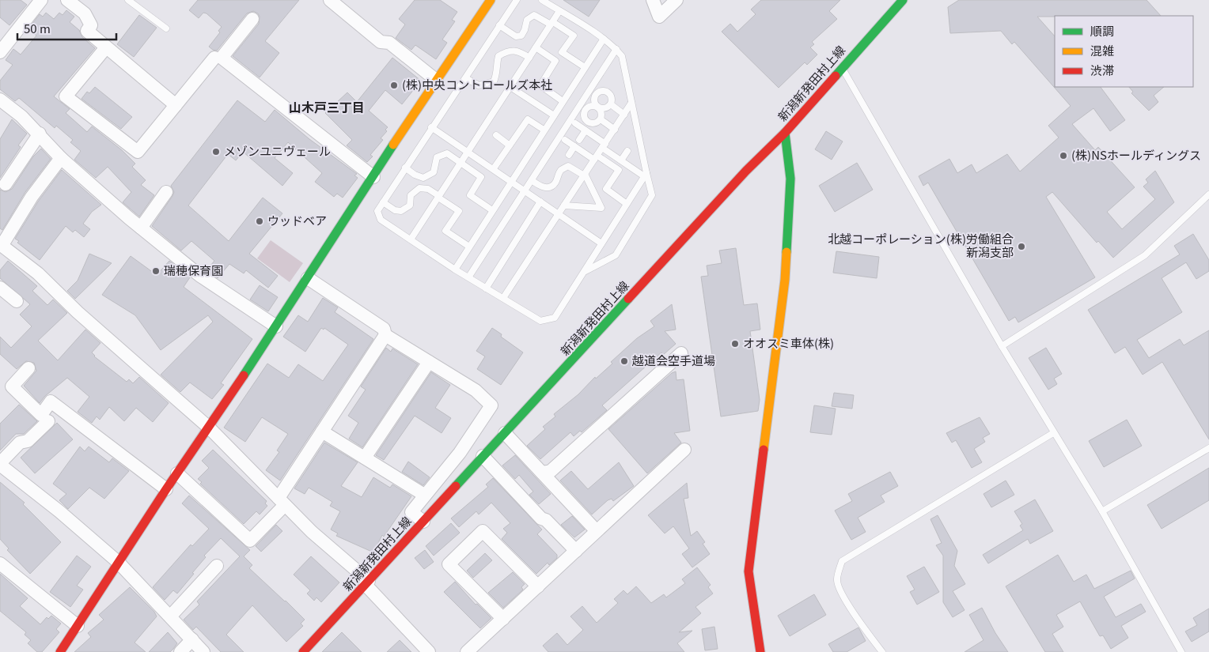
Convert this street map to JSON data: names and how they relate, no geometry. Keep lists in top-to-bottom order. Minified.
{"streets":{"street":["新潟新発田村上線"]},"districts":["山木戸三丁目"],"places":["(株)中央コントロールズ本社","メゾンユニヴェール","(株)NSホールディングス","ウッドベア","北越コーポレーション(株)労働組合 新潟支部","瑞穂保育園","オオスミ車体(株)","越道会空手道場"],"legend":["順調","混雑","渋滞"],"scale_bar":"50 m"}
